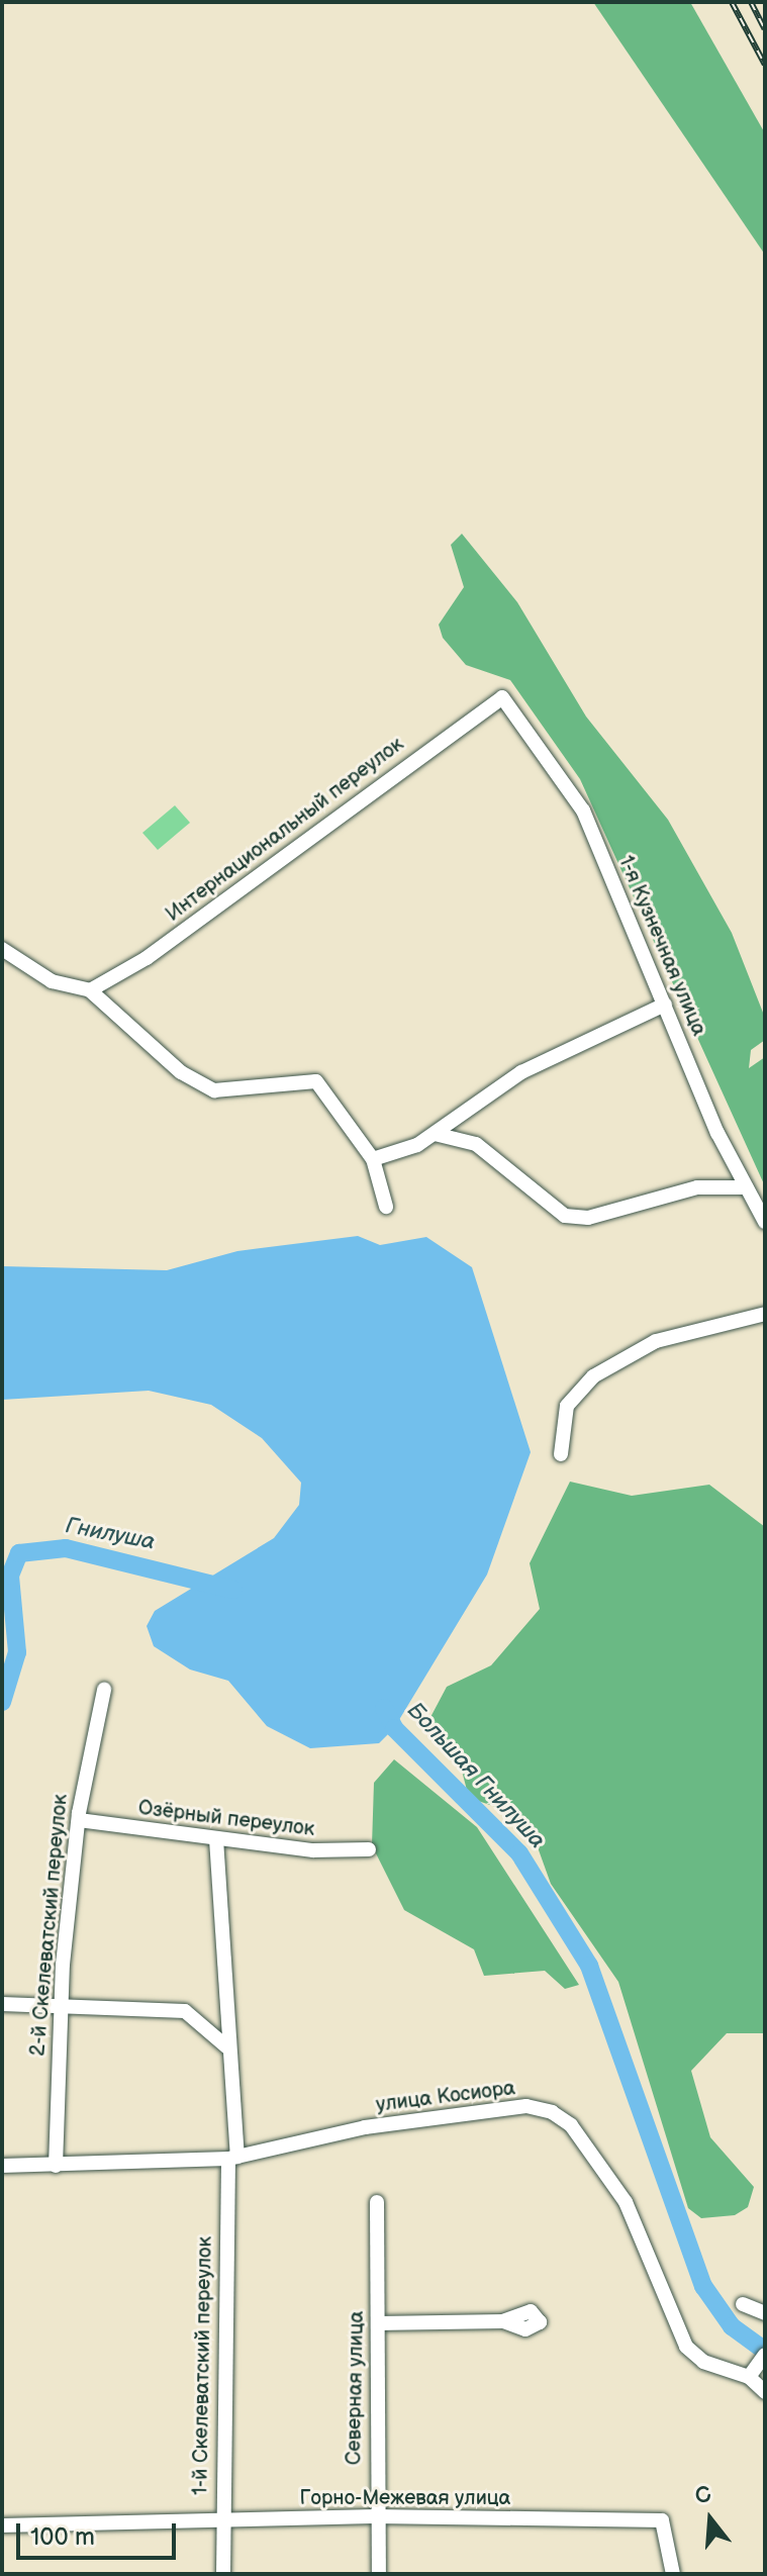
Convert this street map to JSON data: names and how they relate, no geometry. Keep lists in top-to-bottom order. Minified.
{"streets":{"street":["Интернациональный переулок","1-я Кузнечная улица","Озёрный переулок","2-й Скелеватский переулок","улица Косиора","1-й Скелеватский переулок","Северная улица","Горно-Межевая улица"]},"crossings":[["Интернациональный переулок","1-я Кузнечная улица"],["Озёрный переулок","2-й Скелеватский переулок"],["Озёрный переулок","1-й Скелеватский переулок"],["2-й Скелеватский переулок","улица Косиора"],["улица Косиора","1-й Скелеватский переулок"],["1-й Скелеватский переулок","Горно-Межевая улица"],["Северная улица","Горно-Межевая улица"]],"water":["Гнилуша","Большая Гнилуша"],"scale_bar":"100 m","north":"top"}
